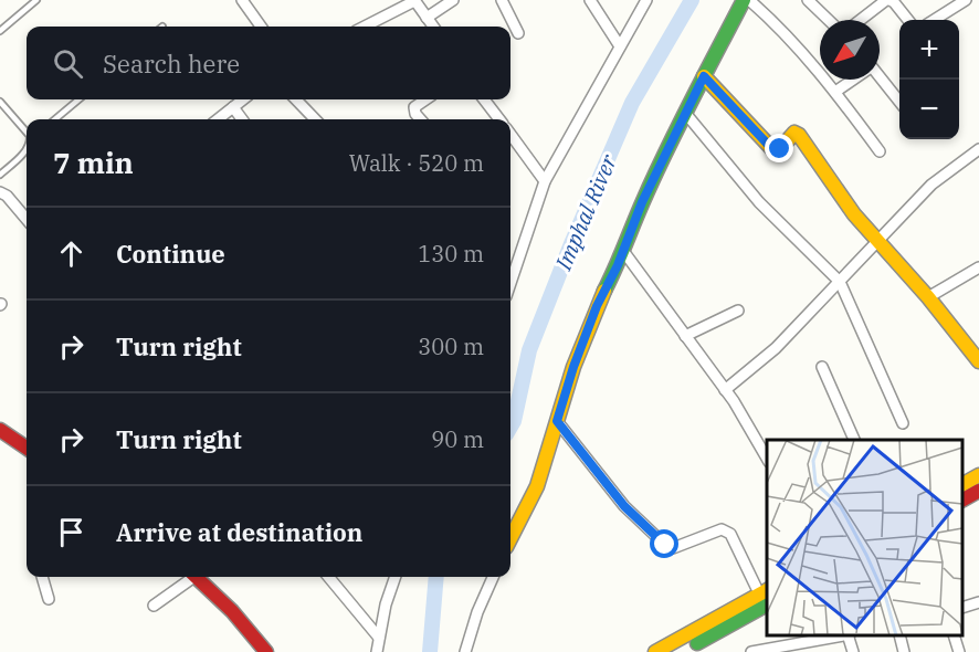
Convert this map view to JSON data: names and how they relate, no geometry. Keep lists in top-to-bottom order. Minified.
{"water":["Imphal River"],"north":"bottom left","page":{"map_buttons":["+","−"],"search":"Search here","heading":["7 min","Walk · 520 m"],"list":[["Continue","130 m"],["Turn right","300 m"],["Turn right","90 m"],"Arrive at destination"]}}
